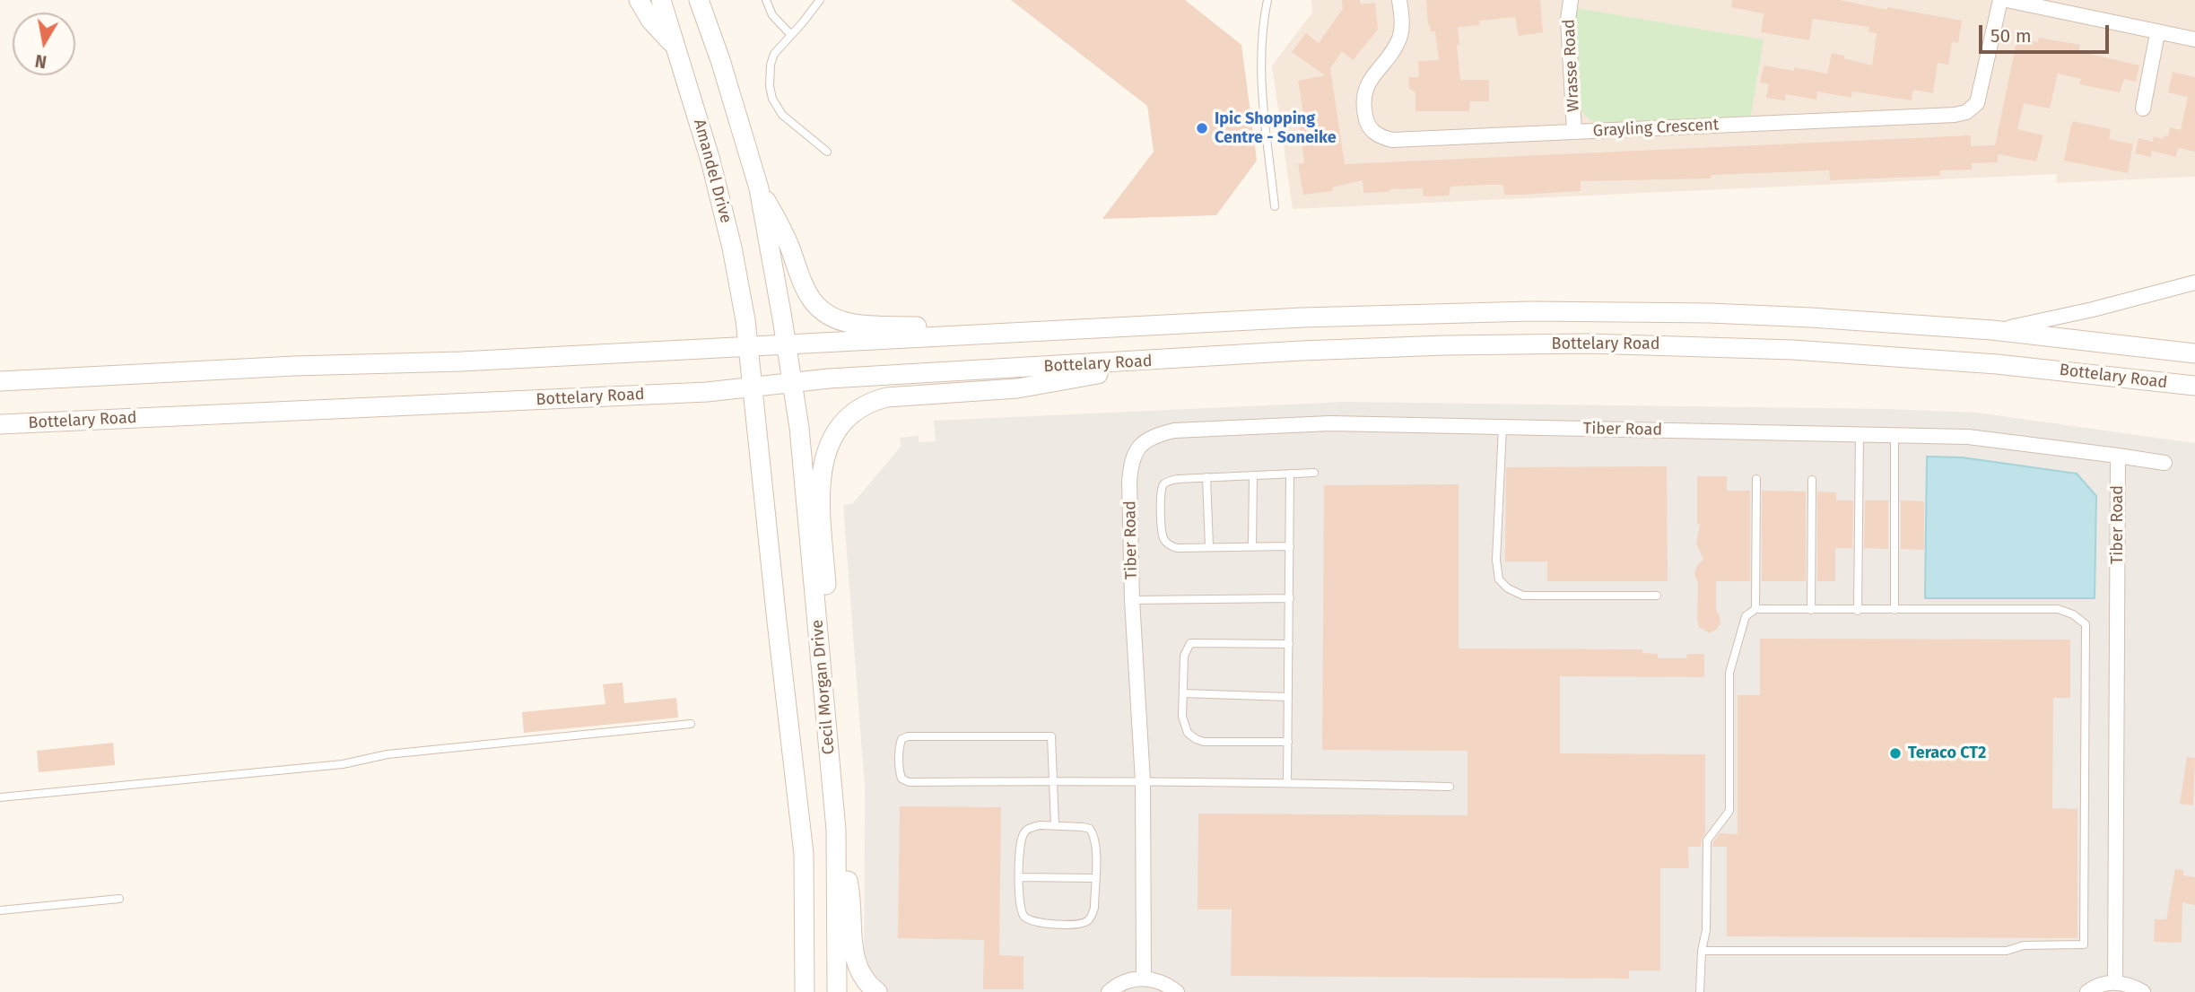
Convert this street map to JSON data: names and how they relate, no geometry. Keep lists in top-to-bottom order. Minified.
{"streets":{"main road":["Amandel Drive","Bottelary Road","Cecil Morgan Drive"],"street":["Wrasse Road","Grayling Crescent","Tiber Road"]},"crossings":[["Wrasse Road","Grayling Crescent"],["Amandel Drive","Bottelary Road"],["Bottelary Road","Cecil Morgan Drive"]],"places":["Ipic Shopping Centre - Soneike","Teraco CT2"],"scale_bar":"50 m","north":"bottom"}
